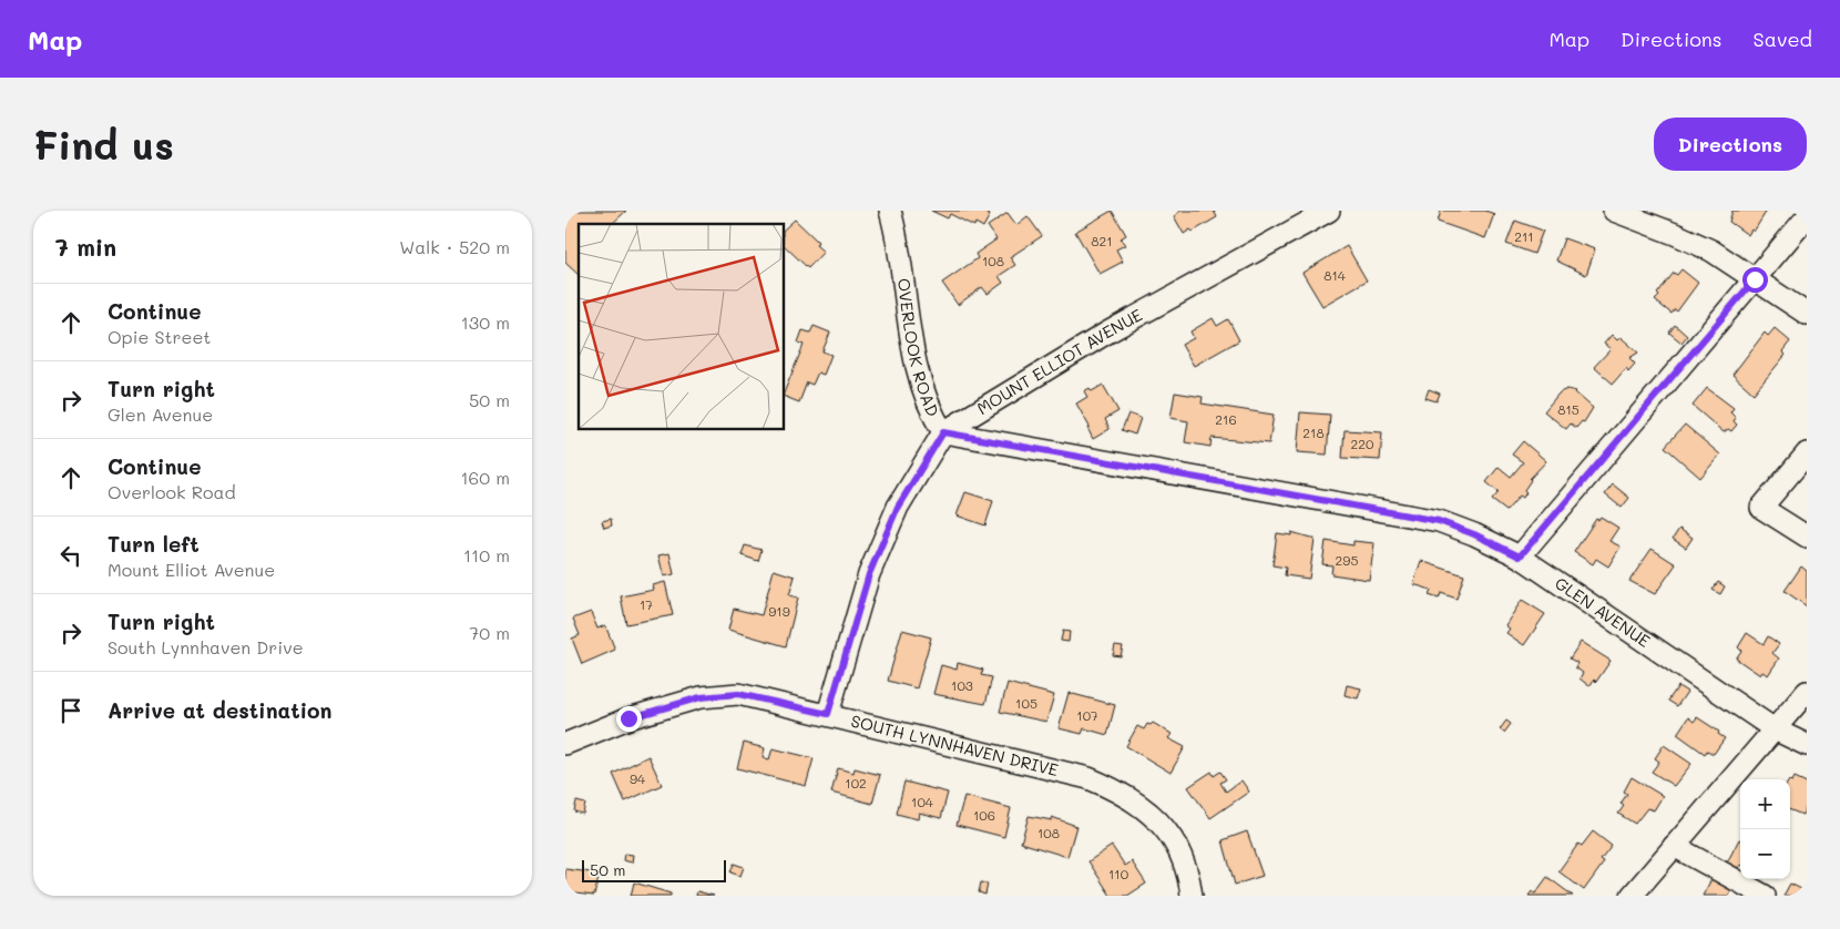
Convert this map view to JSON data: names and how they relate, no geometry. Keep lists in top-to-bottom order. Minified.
{"streets":{"street":["OVERLOOK ROAD","MOUNT ELLIOT AVENUE","GLEN AVENUE","SOUTH LYNNHAVEN DRIVE"]},"crossings":[["OVERLOOK ROAD","MOUNT ELLIOT AVENUE"],["OVERLOOK ROAD","GLEN AVENUE"],["MOUNT ELLIOT AVENUE","SOUTH LYNNHAVEN DRIVE"]],"house_numbers":["211","821","108","814","815","216","218","220","295","17","919","103","105","107","94","102","104","106","108","110"],"scale_bar":"50 m","page":{"header":"Map","nav":["Map","Directions","Saved"],"buttons":"Directions","title":"Find us","heading":["7 min","Walk · 520 m"],"list":[["Continue","Opie Street","130 m"],["Turn right","Glen Avenue","50 m"],["Continue","Overlook Road","160 m"],["Turn left","Mount Elliot Avenue","110 m"],["Turn right","South Lynnhaven Drive","70 m"],"Arrive at destination"],"map_buttons":["+","−"],"scale":"50 m"}}
